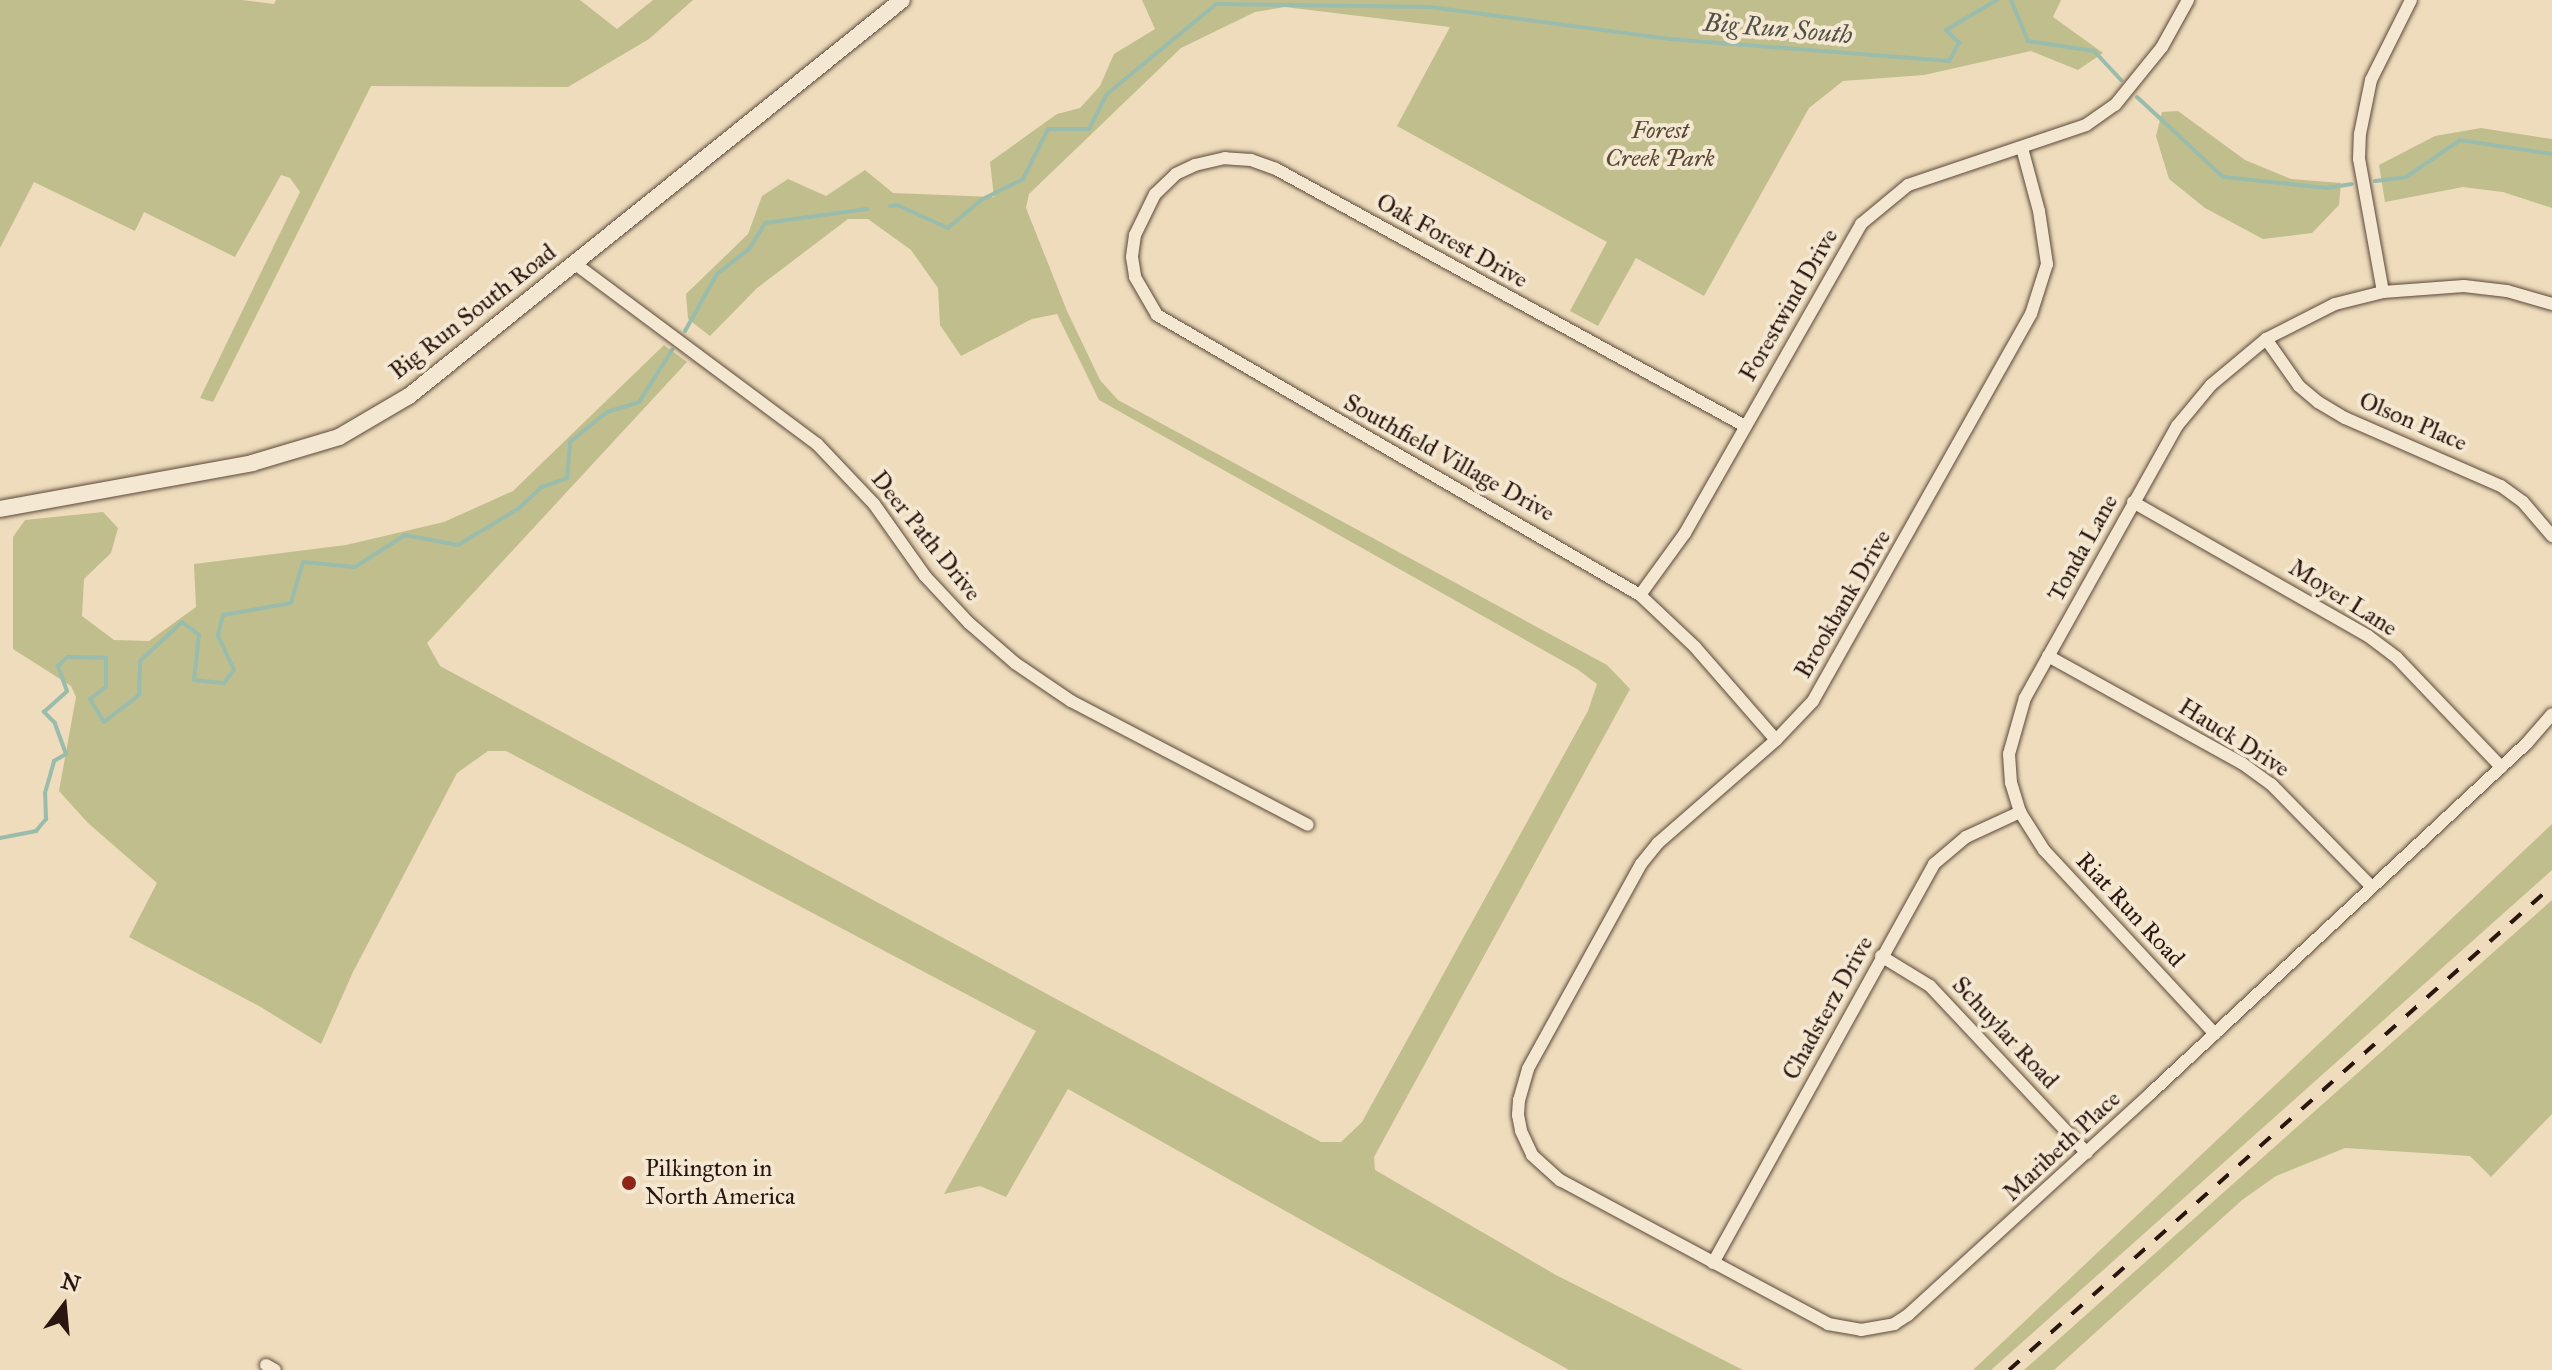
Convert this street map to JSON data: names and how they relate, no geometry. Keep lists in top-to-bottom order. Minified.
{"streets":{"street":["Oak Forest Drive","Forestwind Drive","Big Run South Road","Olson Place","Southfield Village Drive","Deer Path Drive","Tonda Lane","Moyer Lane","Brookbank Drive","Hauck Drive","Riat Run Road","Chadsterz Drive","Schuylar Road","Maribeth Place"]},"crossings":[["Oak Forest Drive","Forestwind Drive"],["Oak Forest Drive","Southfield Village Drive"],["Forestwind Drive","Southfield Village Drive"],["Forestwind Drive","Brookbank Drive"],["Big Run South Road","Deer Path Drive"],["Olson Place","Tonda Lane"],["Southfield Village Drive","Brookbank Drive"],["Tonda Lane","Moyer Lane"],["Tonda Lane","Hauck Drive"],["Tonda Lane","Riat Run Road"],["Tonda Lane","Chadsterz Drive"],["Moyer Lane","Maribeth Place"],["Brookbank Drive","Maribeth Place"],["Hauck Drive","Maribeth Place"],["Riat Run Road","Chadsterz Drive"],["Riat Run Road","Maribeth Place"],["Chadsterz Drive","Schuylar Road"],["Chadsterz Drive","Maribeth Place"],["Schuylar Road","Maribeth Place"]],"water":["Big Run South"],"parks":["Forest Creek Park"],"places":["Pilkington in North America"],"north":"top"}
